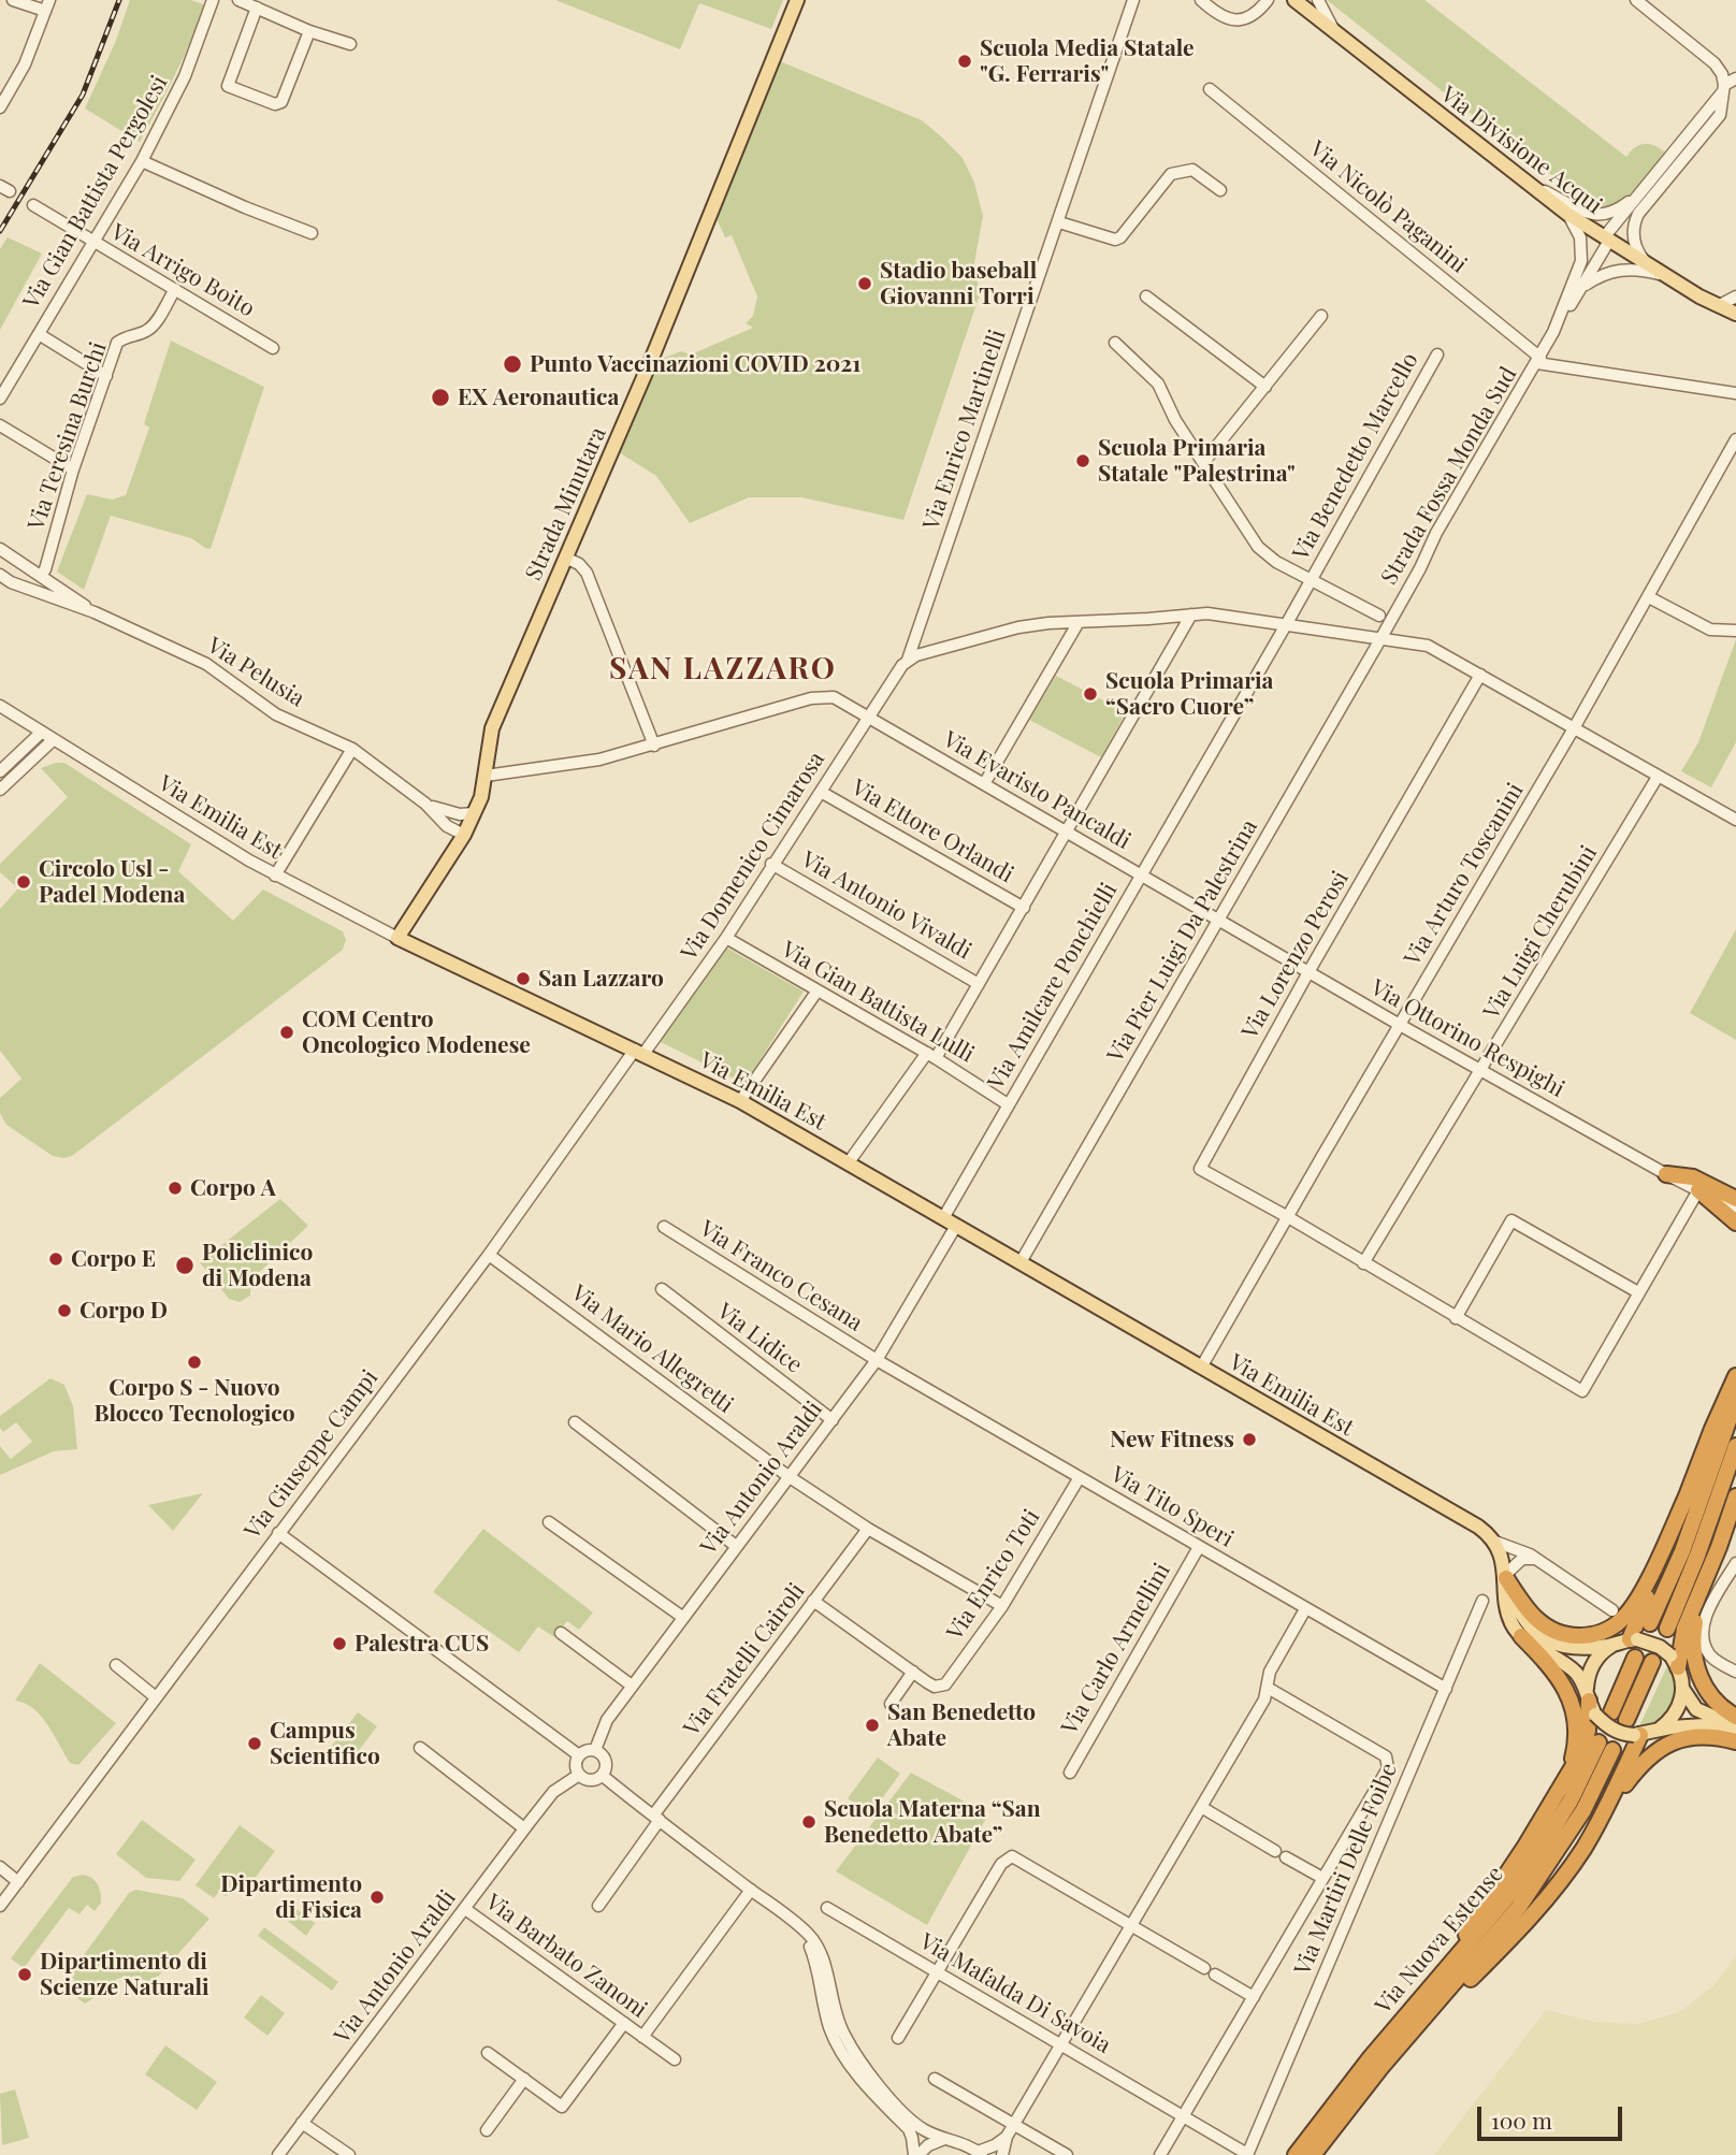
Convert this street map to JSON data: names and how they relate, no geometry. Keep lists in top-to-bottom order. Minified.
{"streets":{"highway":["Via Nuova Estense"],"main road":["Via Divisione Acqui","Strada Minutara","Via Emilia Est"],"street":["Via Gian Battista Pergolesi","Via Nicolò Paganini","Via Arrigo Boito","Via Enrico Martinelli","Via Teresina Burchi","Via Benedetto Marcello","Strada Fossa Monda Sud","Via Pelusia","Via Evaristo Pancaldi","Via Ettore Orlandi","Via Domenico Cimarosa","Via Arturo Toscanini","Via Antonio Vivaldi","Via Luigi Cherubini","Via Pier Luigi Da Palestrina","Via Lorenzo Perosi","Via Amilcare Ponchielli","Via Gian Battista Lulli","Via Ottorino Respighi","Via Franco Cesana","Via Lidice","Via Mario Allegretti","Via Giuseppe Campi","Via Antonio Araldi","Via Tito Speri","Via Enrico Toti","Via Carlo Armellini","Via Fratelli Cairoli","Via Martiri Delle Foibe","Via Barbato Zanoni","Via Mafalda Di Savoia"]},"crossings":[["Via Divisione Acqui","Strada Fossa Monda Sud"],["Via Gian Battista Pergolesi","Via Arrigo Boito"],["Via Nicolò Paganini","Strada Fossa Monda Sud"],["Via Arrigo Boito","Via Teresina Burchi"],["Via Enrico Martinelli","Via Evaristo Pancaldi"],["Via Enrico Martinelli","Via Domenico Cimarosa"],["Via Teresina Burchi","Via Pelusia"],["Via Benedetto Marcello","Via Amilcare Ponchielli"],["Strada Fossa Monda Sud","Via Pier Luigi Da Palestrina"],["Strada Minutara","Via Pelusia"],["Strada Minutara","Via Emilia Est"],["Via Evaristo Pancaldi","Via Domenico Cimarosa"],["Via Evaristo Pancaldi","Via Pier Luigi Da Palestrina"],["Via Evaristo Pancaldi","Via Amilcare Ponchielli"],["Via Evaristo Pancaldi","Via Ottorino Respighi"],["Via Emilia Est","Via Domenico Cimarosa"],["Via Emilia Est","Via Arturo Toscanini"],["Via Emilia Est","Via Pier Luigi Da Palestrina"],["Via Emilia Est","Via Amilcare Ponchielli"],["Via Emilia Est","Via Giuseppe Campi"],["Via Emilia Est","Via Antonio Araldi"],["Via Ettore Orlandi","Via Domenico Cimarosa"],["Via Domenico Cimarosa","Via Antonio Vivaldi"],["Via Domenico Cimarosa","Via Gian Battista Lulli"],["Via Domenico Cimarosa","Via Giuseppe Campi"],["Via Arturo Toscanini","Via Lorenzo Perosi"],["Via Arturo Toscanini","Via Ottorino Respighi"],["Via Luigi Cherubini","Via Ottorino Respighi"],["Via Pier Luigi Da Palestrina","Via Ottorino Respighi"],["Via Lorenzo Perosi","Via Ottorino Respighi"],["Via Amilcare Ponchielli","Via Gian Battista Lulli"],["Via Amilcare Ponchielli","Via Antonio Araldi"],["Via Franco Cesana","Via Antonio Araldi"],["Via Franco Cesana","Via Tito Speri"],["Via Lidice","Via Antonio Araldi"],["Via Mario Allegretti","Via Giuseppe Campi"],["Via Mario Allegretti","Via Antonio Araldi"],["Via Mario Allegretti","Via Enrico Toti"],["Via Mario Allegretti","Via Fratelli Cairoli"],["Via Antonio Araldi","Via Tito Speri"],["Via Antonio Araldi","Via Barbato Zanoni"],["Via Tito Speri","Via Enrico Toti"],["Via Tito Speri","Via Carlo Armellini"],["Via Tito Speri","Via Martiri Delle Foibe"],["Via Martiri Delle Foibe","Via Mafalda Di Savoia"]],"districts":["SAN LAZZARO"],"places":["Scuola Media Statale \"G. Ferraris\"","Stadio baseball Giovanni Torri","Punto Vaccinazioni COVID 2021","EX Aeronautica","Scuola Primaria Statale \"Palestrina\"","Scuola Primaria “Sacro Cuore”","Circolo Usl - Padel Modena","San Lazzaro","COM Centro Oncologico Modenese","Corpo A","Corpo E","Policlinico di Modena","Corpo D","Corpo S - Nuovo Blocco Tecnologico","New Fitness","Palestra CUS","San Benedetto Abate","Campus Scientifico","Scuola Materna “San Benedetto Abate”","Dipartimento di Fisica","Dipartimento di Scienze Naturali"],"scale_bar":"100 m"}
